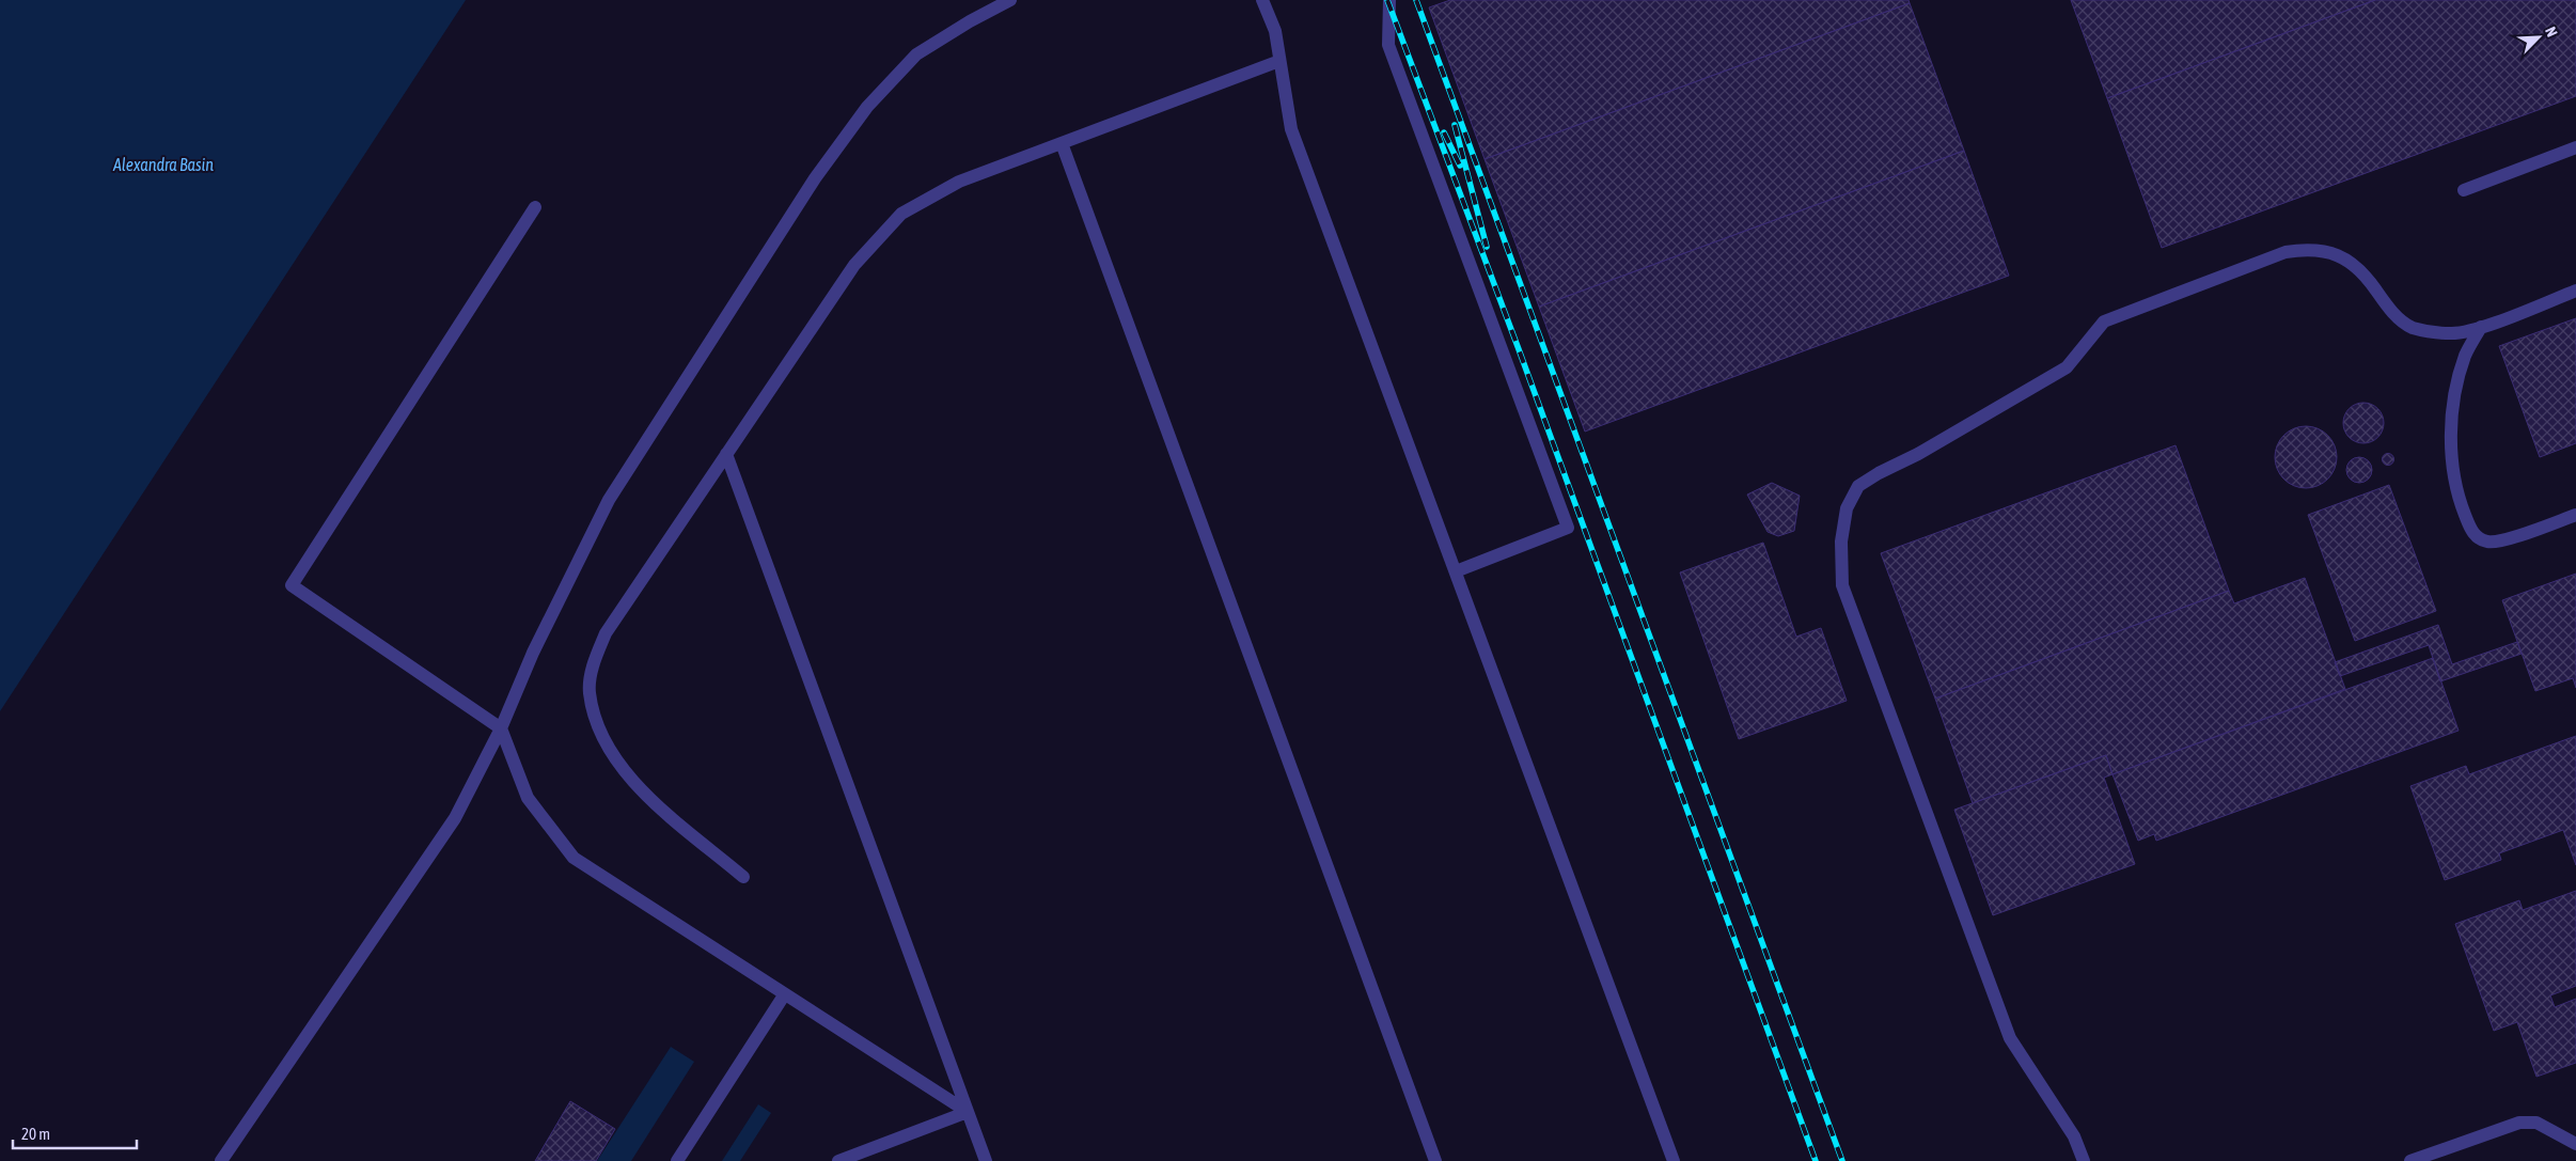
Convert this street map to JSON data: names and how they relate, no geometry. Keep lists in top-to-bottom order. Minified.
{"water":["Alexandra Basin"],"scale_bar":"20 m","north":"top right"}
